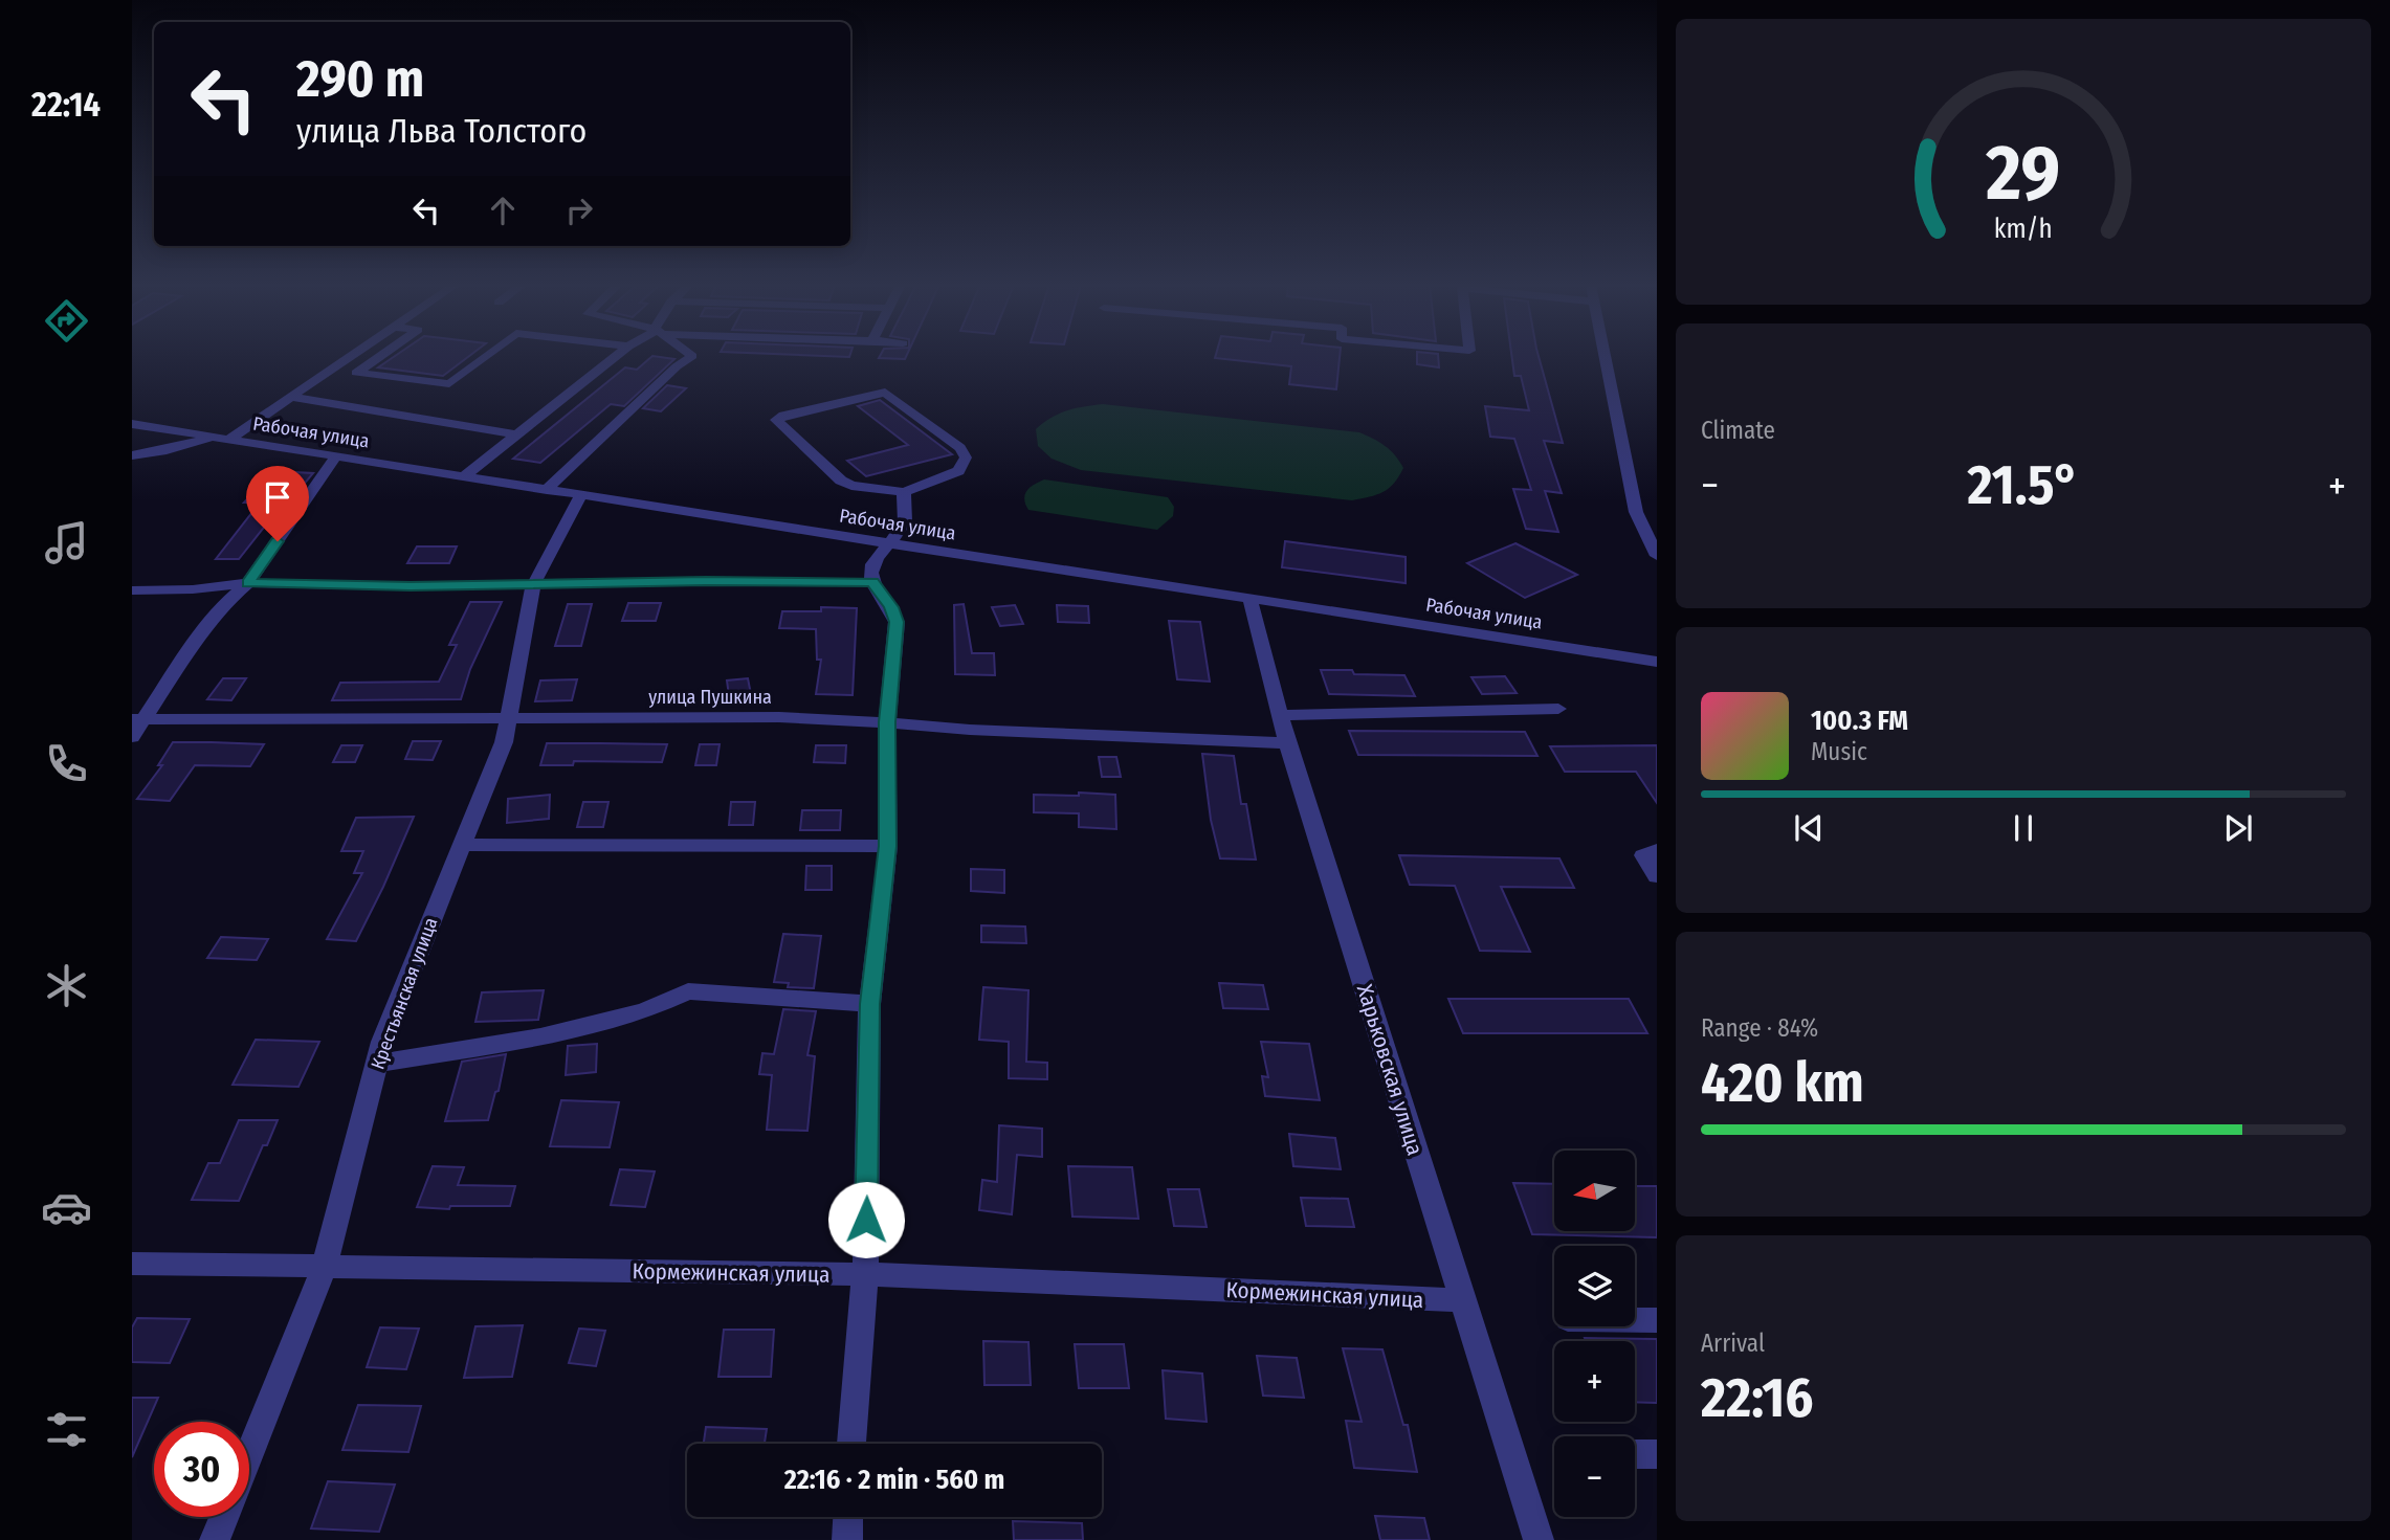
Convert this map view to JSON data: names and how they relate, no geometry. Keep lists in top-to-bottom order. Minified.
{"streets":{"street":["Рабочая улица","улица Пушкина","Крестьянская улица","Харьковская улица","Кормежинская улица"]},"crossings":[["Рабочая улица","Крестьянская улица"],["Рабочая улица","Харьковская улица"],["улица Пушкина","Крестьянская улица"],["улица Пушкина","Харьковская улица"],["Крестьянская улица","Кормежинская улица"],["Харьковская улица","Кормежинская улица"]],"north":"left","page":{"tabs":"22:14","turn":["290 m","улица Льва Толстого"],"tile":["Climate",["Range · 84%","420 km"],["Arrival","22:16"]],"heat":["−","21.5°","+"],"song":["100.3 FM","Music"],"map_buttons":["+","−"],"limit":"30","trip":"22:16 · 2 min · 560 m","gauge":["29","km/h"]}}
